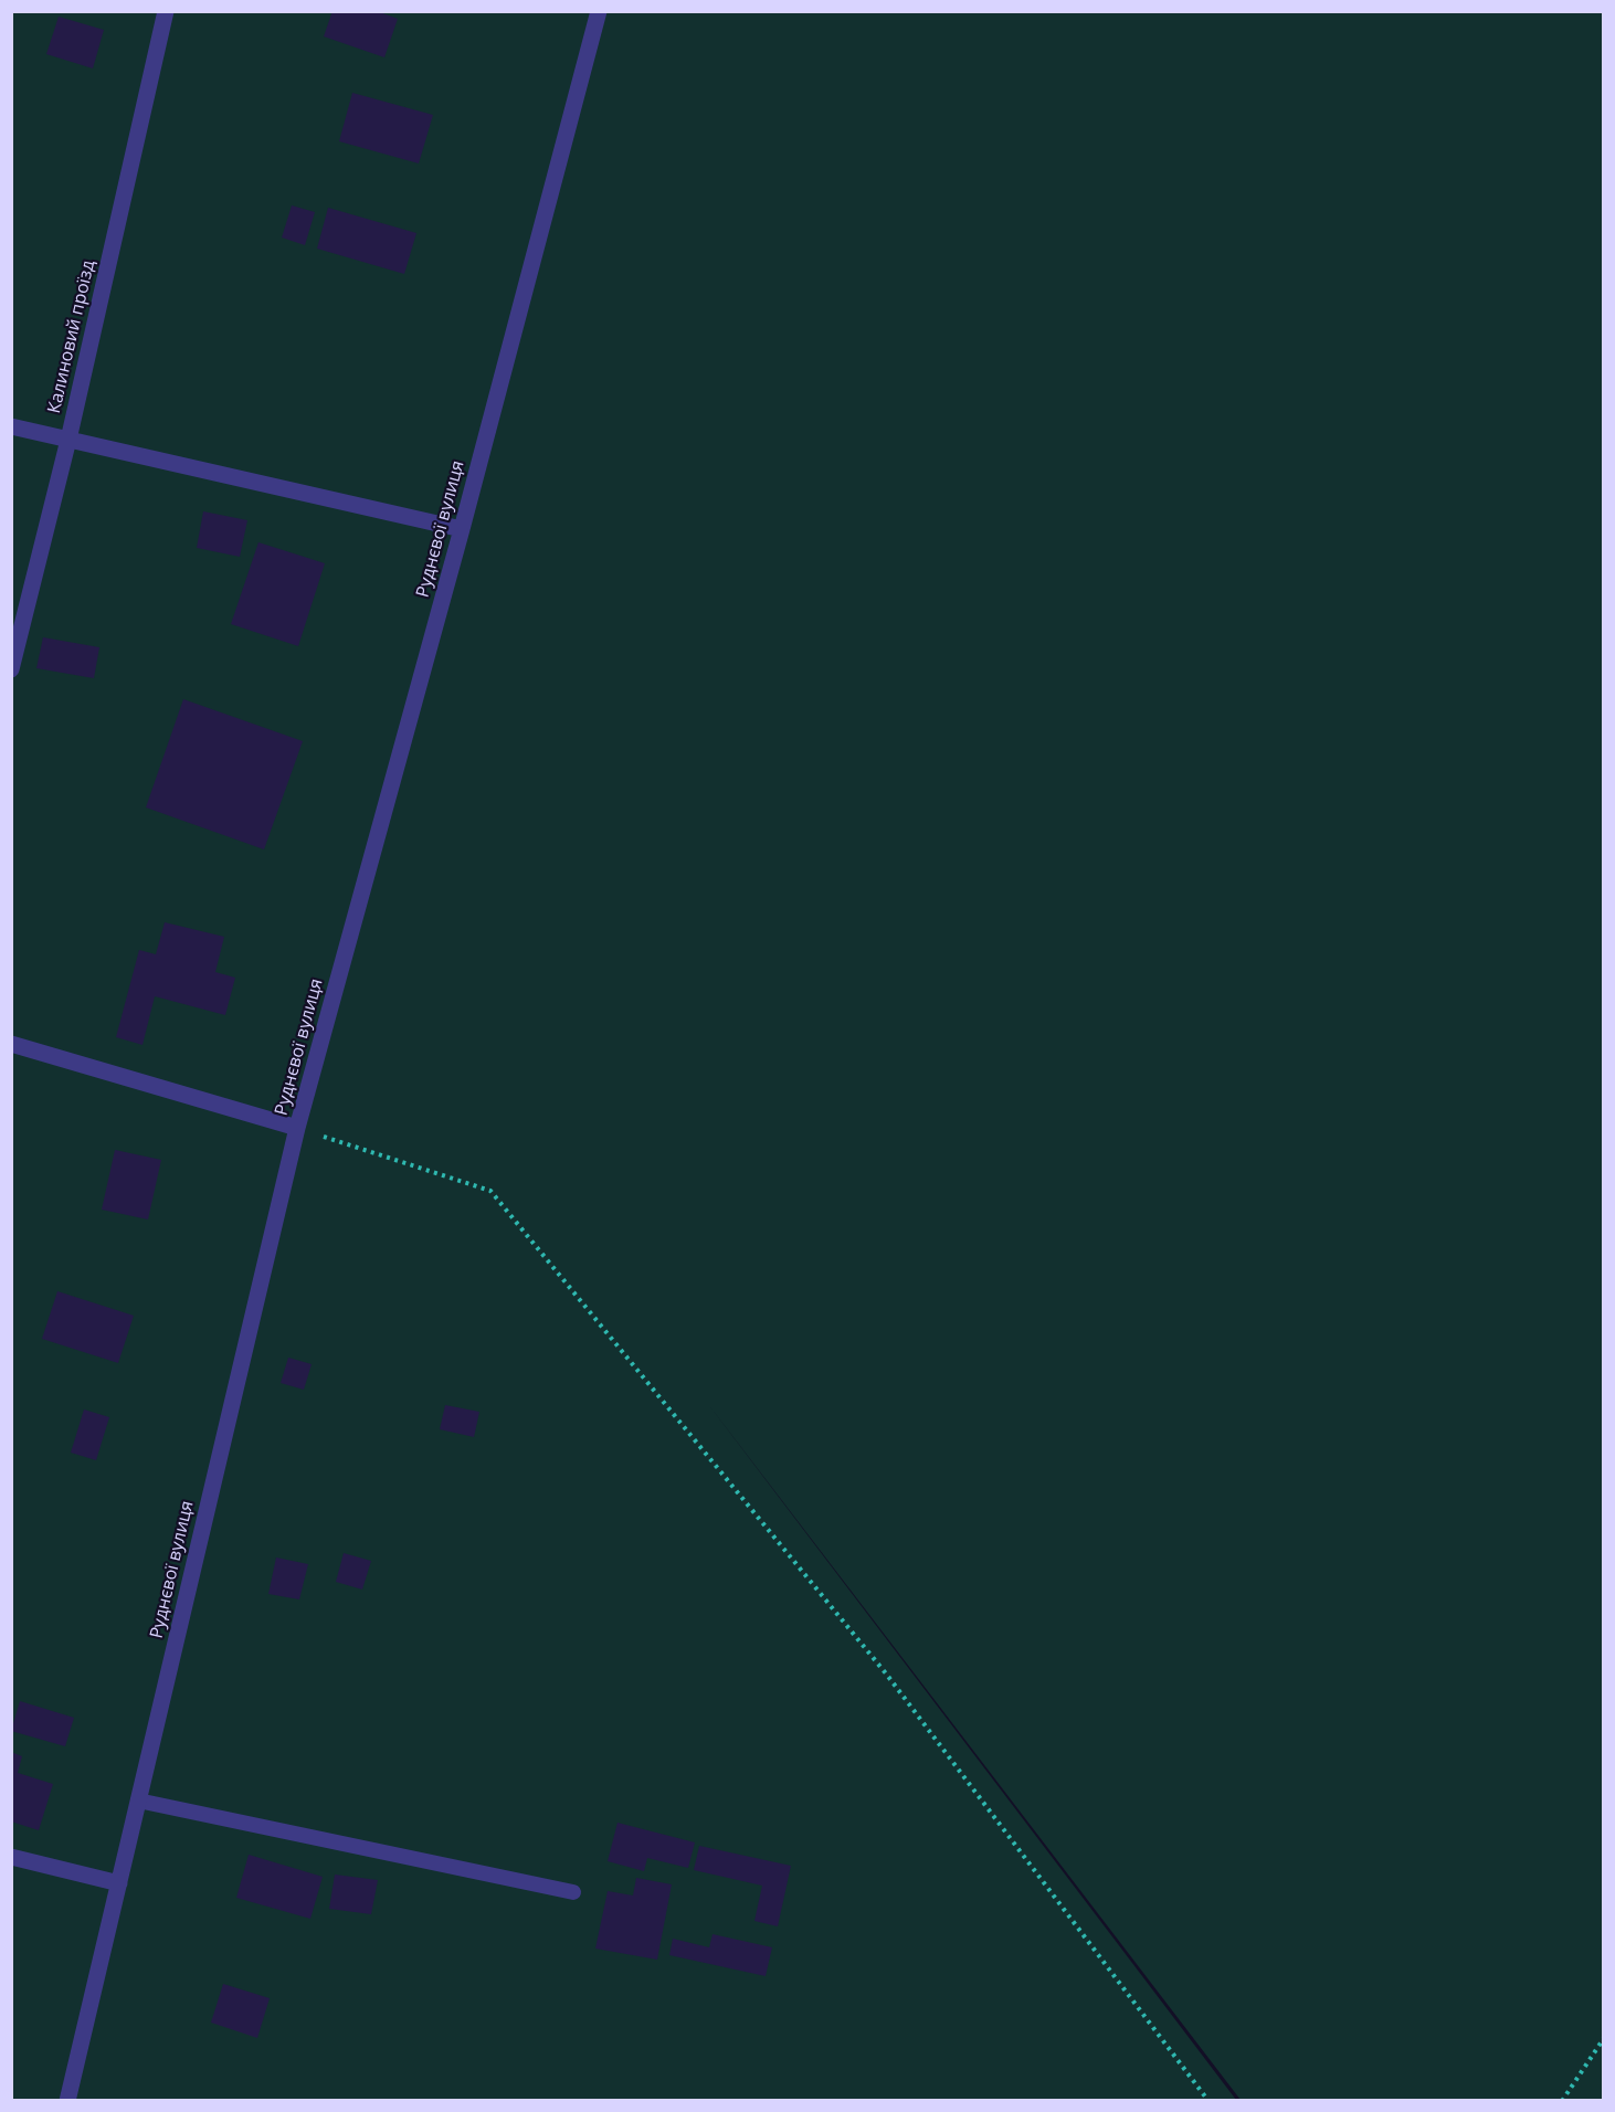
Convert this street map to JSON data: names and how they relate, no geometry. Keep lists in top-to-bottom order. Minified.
{"streets":{"street":["Калиновий проїзд","Руднєвої вулиця"]}}
